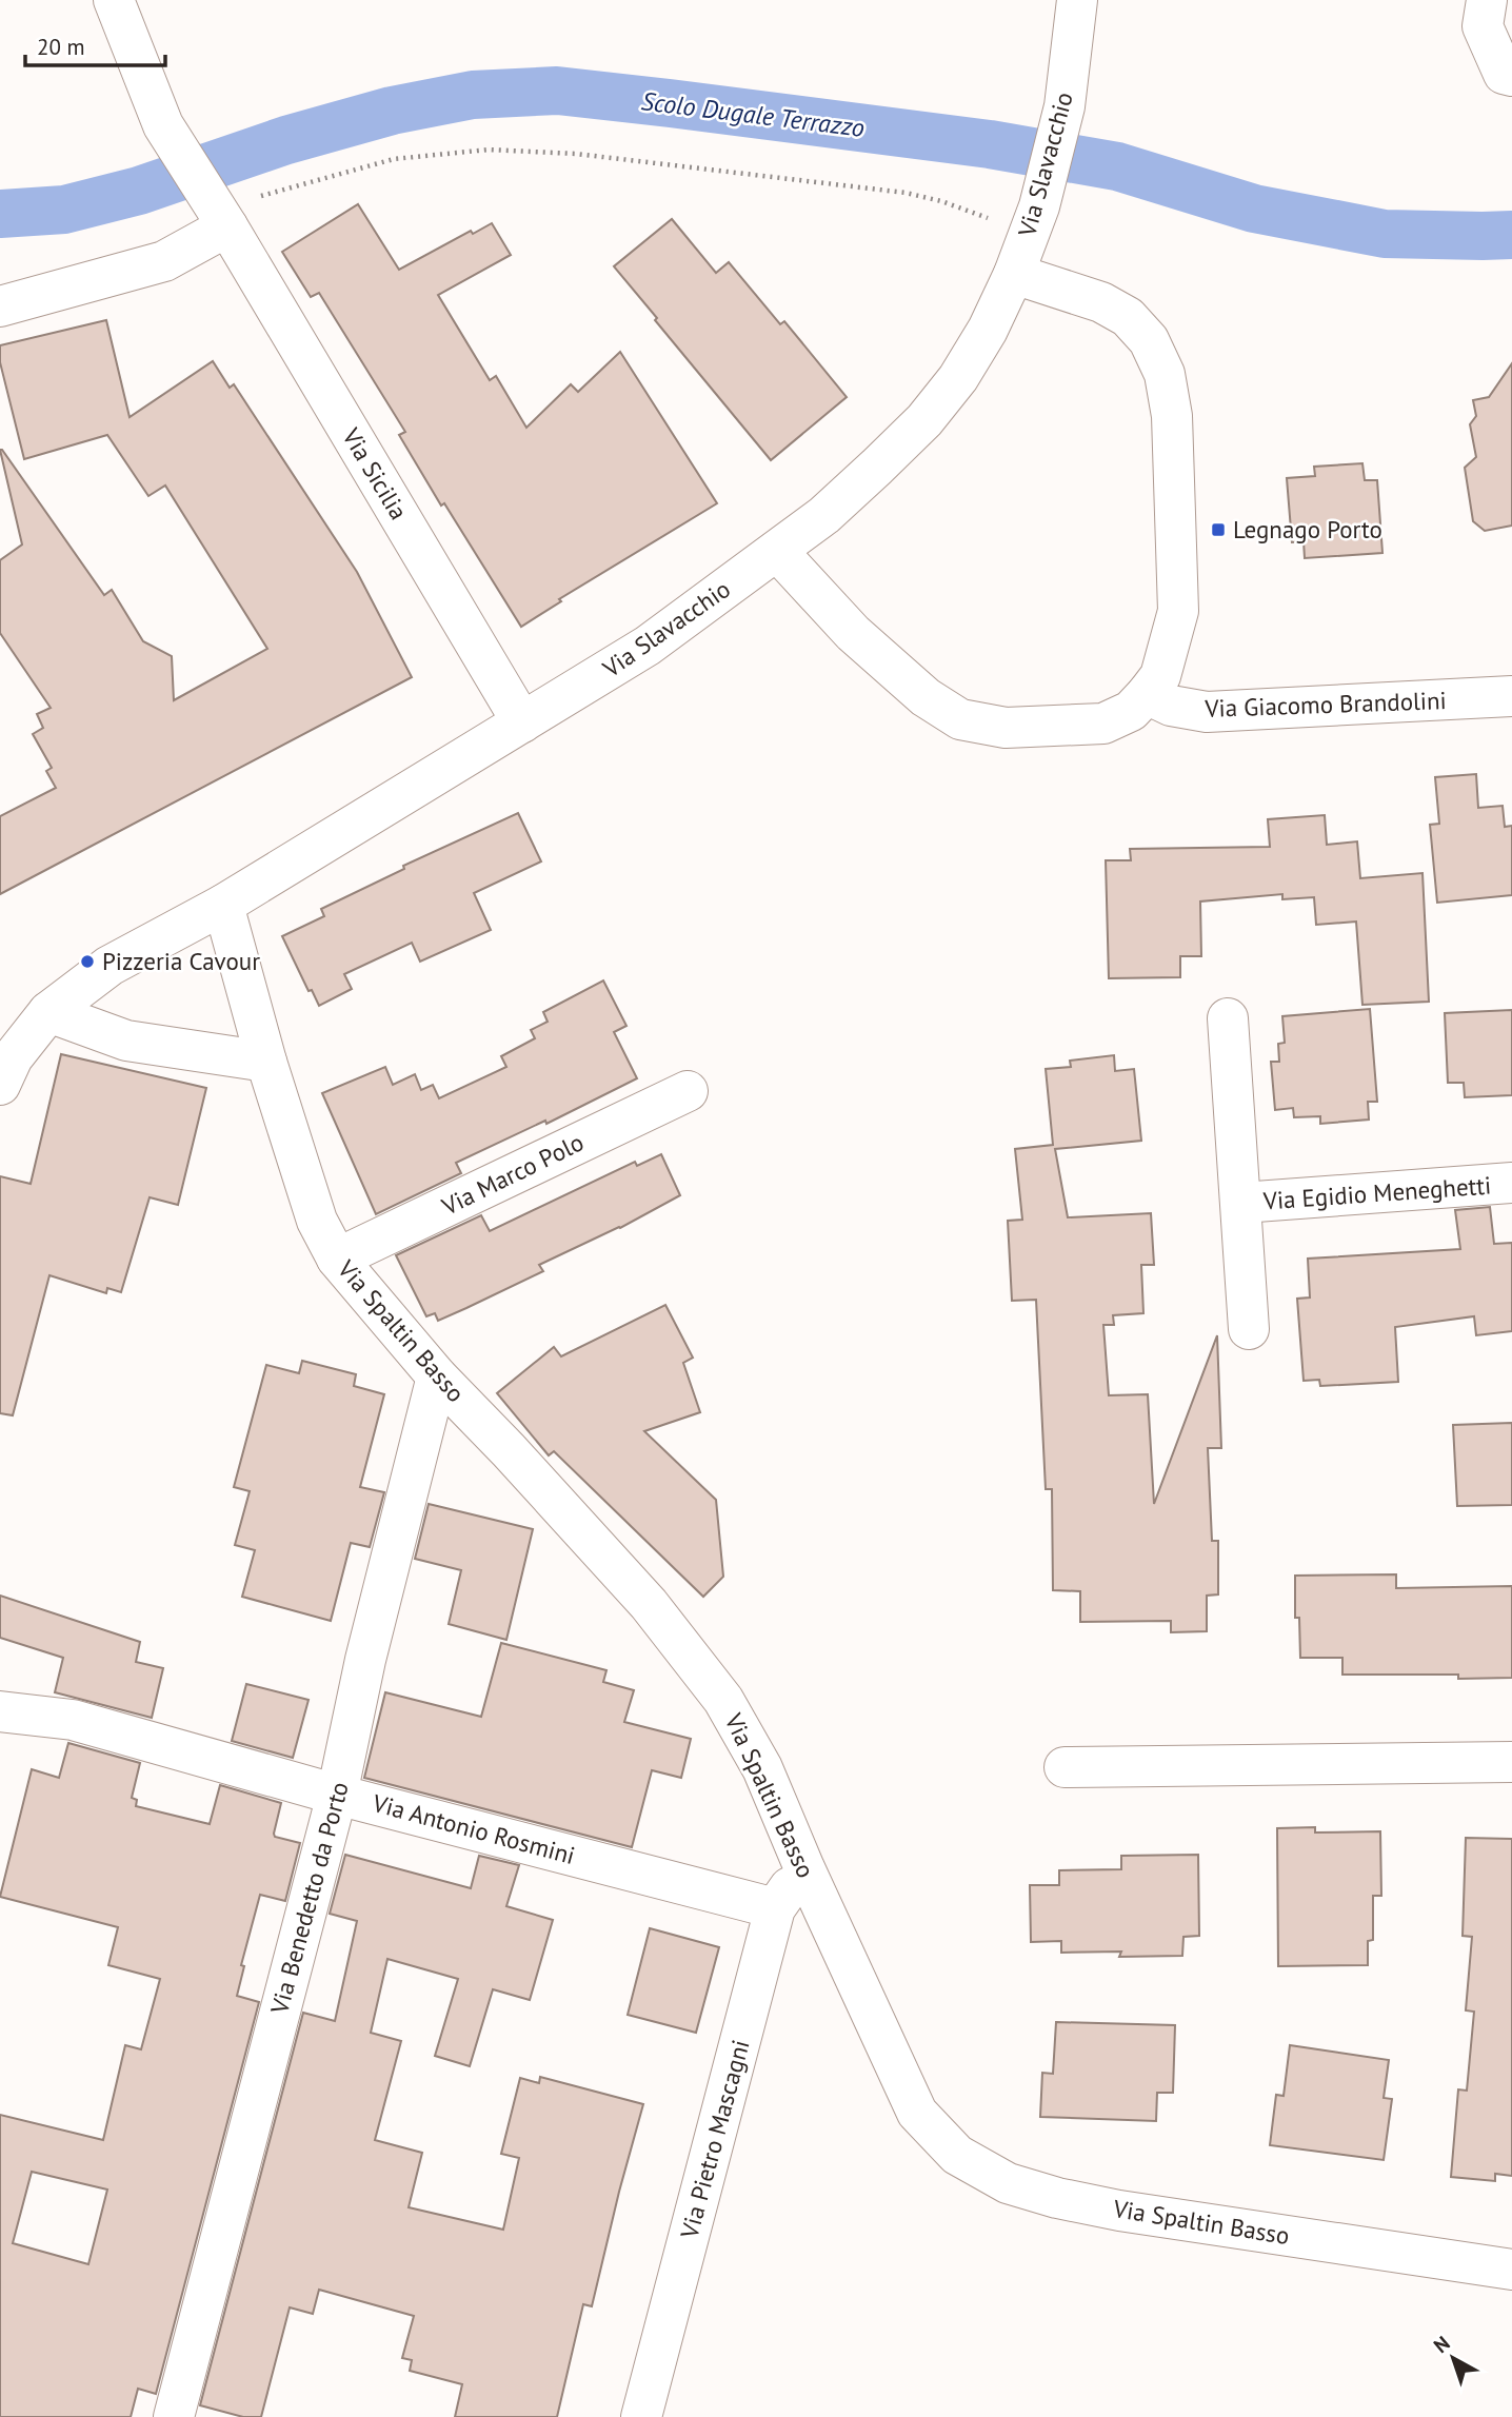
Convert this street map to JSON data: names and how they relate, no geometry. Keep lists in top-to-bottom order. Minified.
{"streets":{"street":["Via Slavacchio","Via Sicilia","Via Giacomo Brandolini","Via Marco Polo","Via Egidio Meneghetti","Via Spaltin Basso","Via Antonio Rosmini","Via Benedetto da Porto","Via Pietro Mascagni"]},"crossings":[["Via Slavacchio","Via Sicilia"],["Via Slavacchio","Via Spaltin Basso"],["Via Marco Polo","Via Spaltin Basso"],["Via Spaltin Basso","Via Benedetto da Porto"],["Via Spaltin Basso","Via Pietro Mascagni"],["Via Antonio Rosmini","Via Benedetto da Porto"],["Via Antonio Rosmini","Via Pietro Mascagni"]],"water":["Scolo Dugale Terrazzo"],"places":{"transit":["Legnago Porto"],"other":["Pizzeria Cavour"]},"scale_bar":"20 m","north":"top left"}
